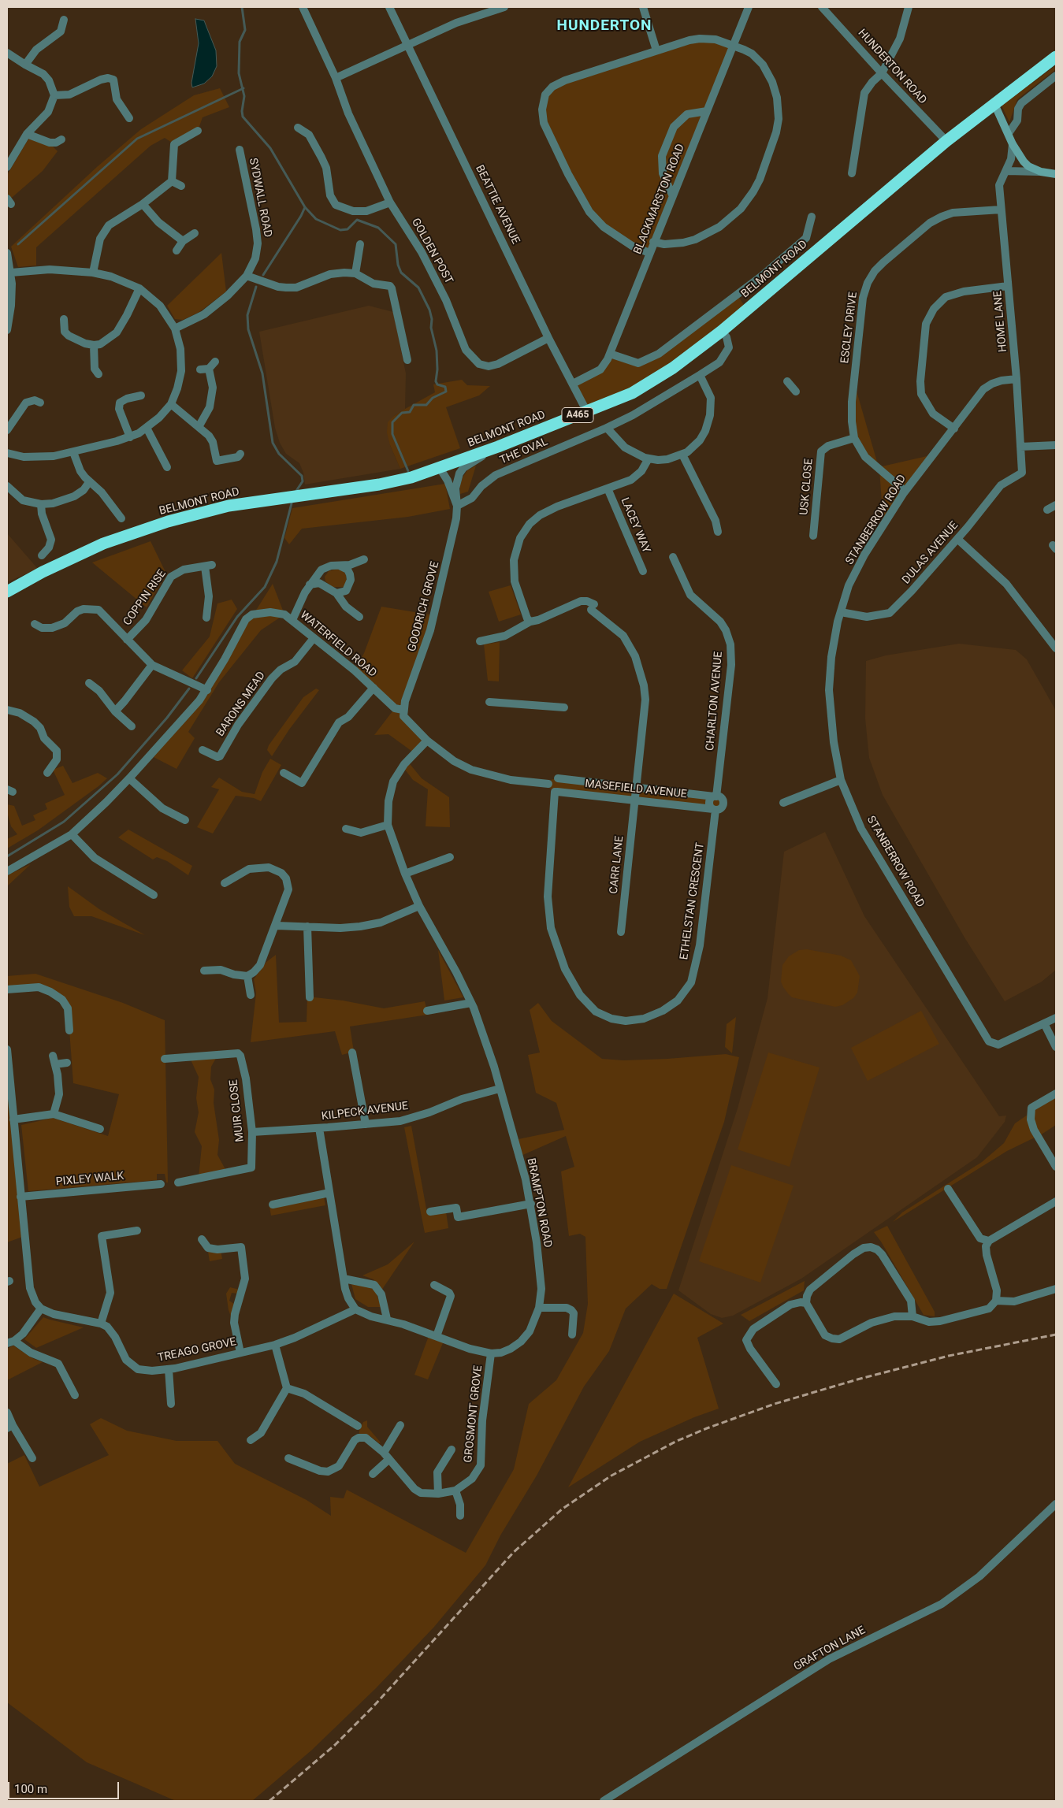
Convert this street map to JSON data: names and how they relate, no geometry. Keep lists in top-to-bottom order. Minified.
{"streets":{"highway":["BELMONT ROAD","A465"],"street":["HUNDERTON ROAD","SYDWALL ROAD","BLACKMARSTON ROAD","BEATTIE AVENUE","GOLDEN POST","HOME LANE","ESCLEY DRIVE","THE OVAL","USK CLOSE","STANBERROW ROAD","LACEY WAY","DULAS AVENUE","COPPIN RISE","GOODRICH GROVE","WATERFIELD ROAD","CHARLTON AVENUE","BARONS MEAD","MASEFIELD AVENUE","CARR LANE","ETHELSTAN CRESCENT","MUIR CLOSE","KILPECK AVENUE","PIXLEY WALK","BRAMPTON ROAD","TREAGO GROVE","GROSMONT GROVE","GRAFTON LANE"]},"crossings":[["HUNDERTON ROAD","BELMONT ROAD"],["BLACKMARSTON ROAD","BEATTIE AVENUE"],["BLACKMARSTON ROAD","BELMONT ROAD"],["BEATTIE AVENUE","GOLDEN POST"],["BEATTIE AVENUE","BELMONT ROAD"],["BELMONT ROAD","THE OVAL"],["BELMONT ROAD","GOODRICH GROVE"],["HOME LANE","ESCLEY DRIVE"],["HOME LANE","STANBERROW ROAD"],["HOME LANE","DULAS AVENUE"],["ESCLEY DRIVE","USK CLOSE"],["ESCLEY DRIVE","STANBERROW ROAD"],["THE OVAL","GOODRICH GROVE"],["STANBERROW ROAD","DULAS AVENUE"],["GOODRICH GROVE","WATERFIELD ROAD"],["WATERFIELD ROAD","BARONS MEAD"],["CHARLTON AVENUE","MASEFIELD AVENUE"],["CHARLTON AVENUE","ETHELSTAN CRESCENT"],["MASEFIELD AVENUE","CARR LANE"],["MASEFIELD AVENUE","ETHELSTAN CRESCENT"],["MUIR CLOSE","KILPECK AVENUE"],["KILPECK AVENUE","BRAMPTON ROAD"],["BRAMPTON ROAD","TREAGO GROVE"],["BRAMPTON ROAD","GROSMONT GROVE"]],"districts":["HUNDERTON"],"scale_bar":"100 m"}
